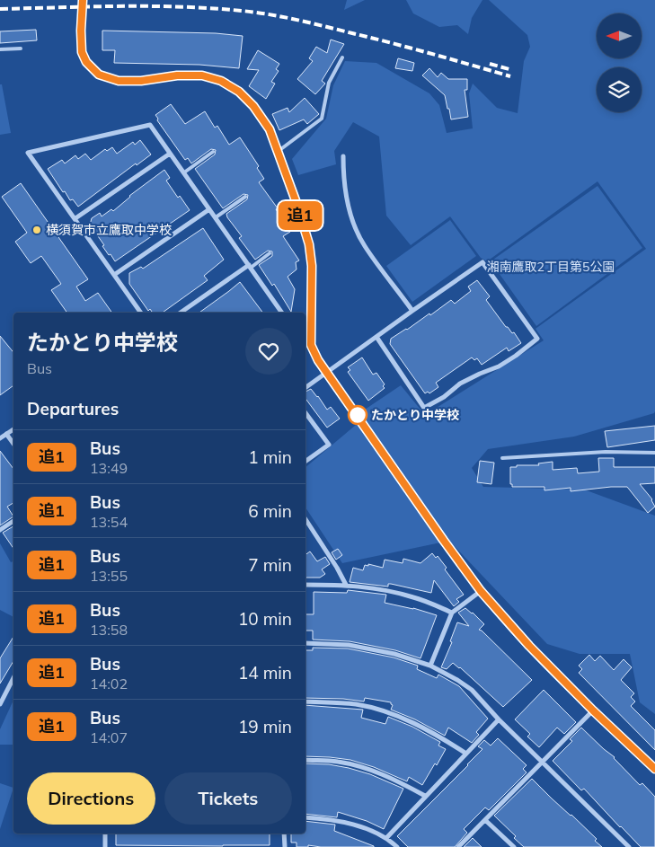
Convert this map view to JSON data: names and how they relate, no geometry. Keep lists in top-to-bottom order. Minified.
{"parks":["湘南鷹取2丁目第5公園"],"places":["横須賀市立鷹取中学校","たかとり中学校"],"lines":["bus line 追1"],"north":"left","page":{"on_map":"追1","heading":[["たかとり中学校","Bus"],"Departures"],"list":[{"mark":"追1","name":"Bus","note":"13:49","value":"1 min"},{"mark":"追1","name":"Bus","note":"13:54","value":"6 min"},{"mark":"追1","name":"Bus","note":"13:55","value":"7 min"},{"mark":"追1","name":"Bus","note":"13:58","value":"10 min"},{"mark":"追1","name":"Bus","note":"14:02","value":"14 min"},{"mark":"追1","name":"Bus","note":"14:07","value":"19 min"}],"buttons":["Directions","Tickets"]}}
